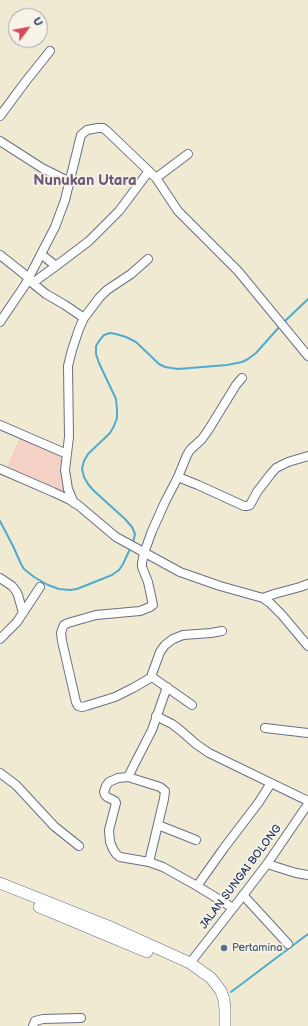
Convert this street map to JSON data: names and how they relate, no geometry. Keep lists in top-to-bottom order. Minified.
{"streets":{"street":["JALAN SUNGAI BOLONG"]},"districts":["Nunukan Utara"],"places":["Pertamina"],"north":"top right"}
